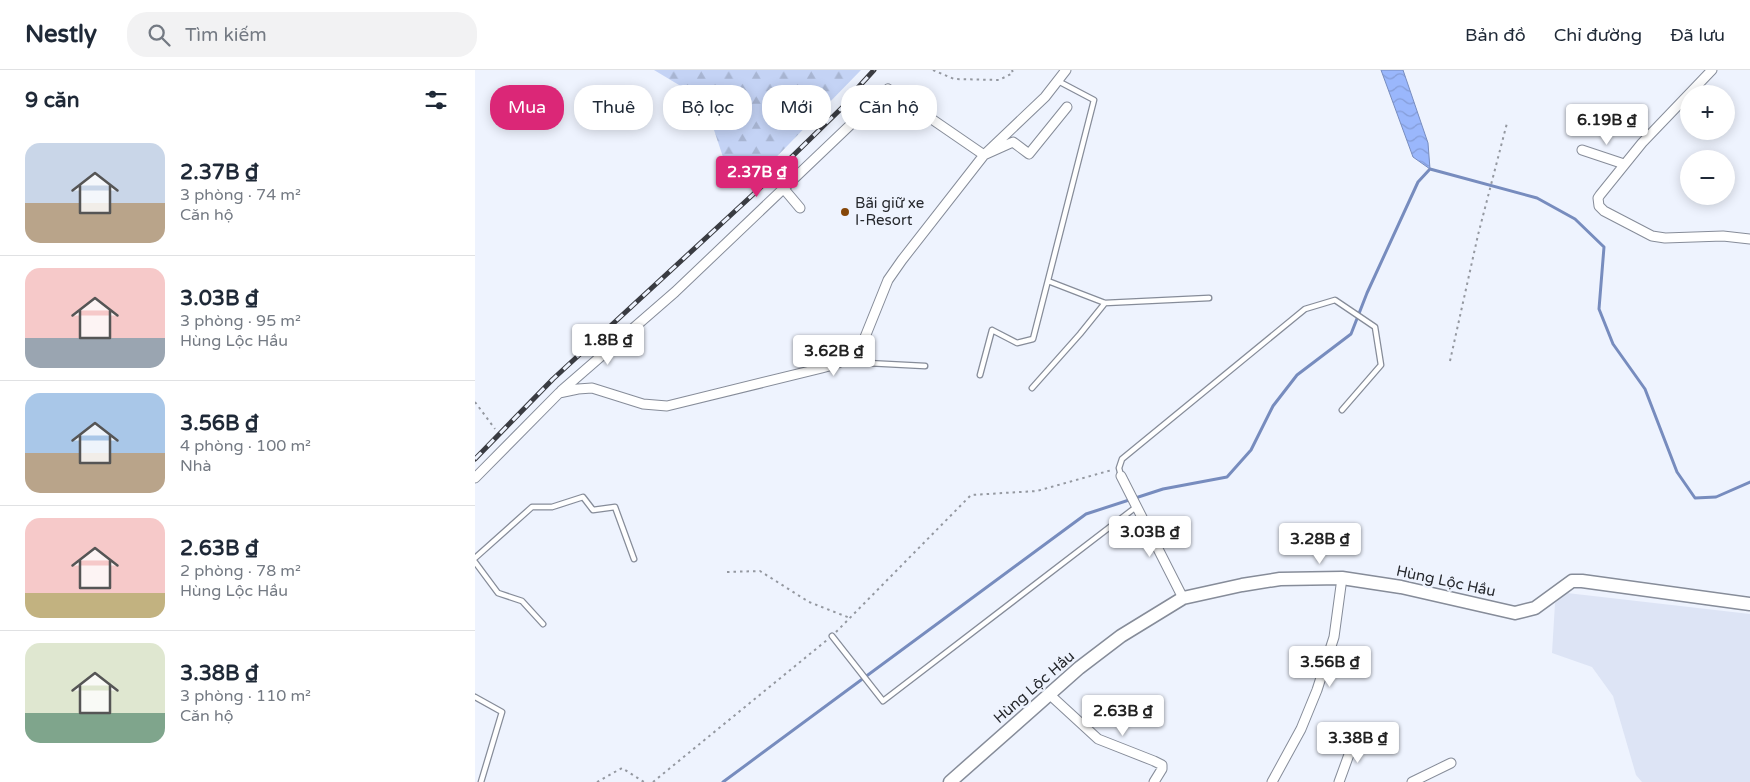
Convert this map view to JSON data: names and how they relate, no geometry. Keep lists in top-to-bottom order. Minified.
{"streets":{"street":["Hùng Lộc Hầu"]},"places":["Bãi giữ xe I-Resort"],"page":{"header":"Nestly","search":"Tìm kiếm","nav":["Bản đồ","Chỉ đường","Đã lưu"],"heading":"9 căn","map_buttons":["+","−"],"chip":["Mua","Thuê","Bộ lọc","Mới","Căn hộ"],"price":["6.19B ₫","2.37B ₫","1.8B ₫","3.62B ₫","3.03B ₫","3.28B ₫","3.56B ₫","2.63B ₫","3.38B ₫"],"list":[{"name":"2.37B ₫","note":"3 phòng · 74 m² · Căn hộ"},{"name":"3.03B ₫","note":"3 phòng · 95 m² · Hùng Lộc Hầu"},{"name":"3.56B ₫","note":"4 phòng · 100 m² · Nhà"},{"name":"2.63B ₫","note":"2 phòng · 78 m² · Hùng Lộc Hầu"},{"name":"3.38B ₫","note":"3 phòng · 110 m² · Căn hộ"}]}}
